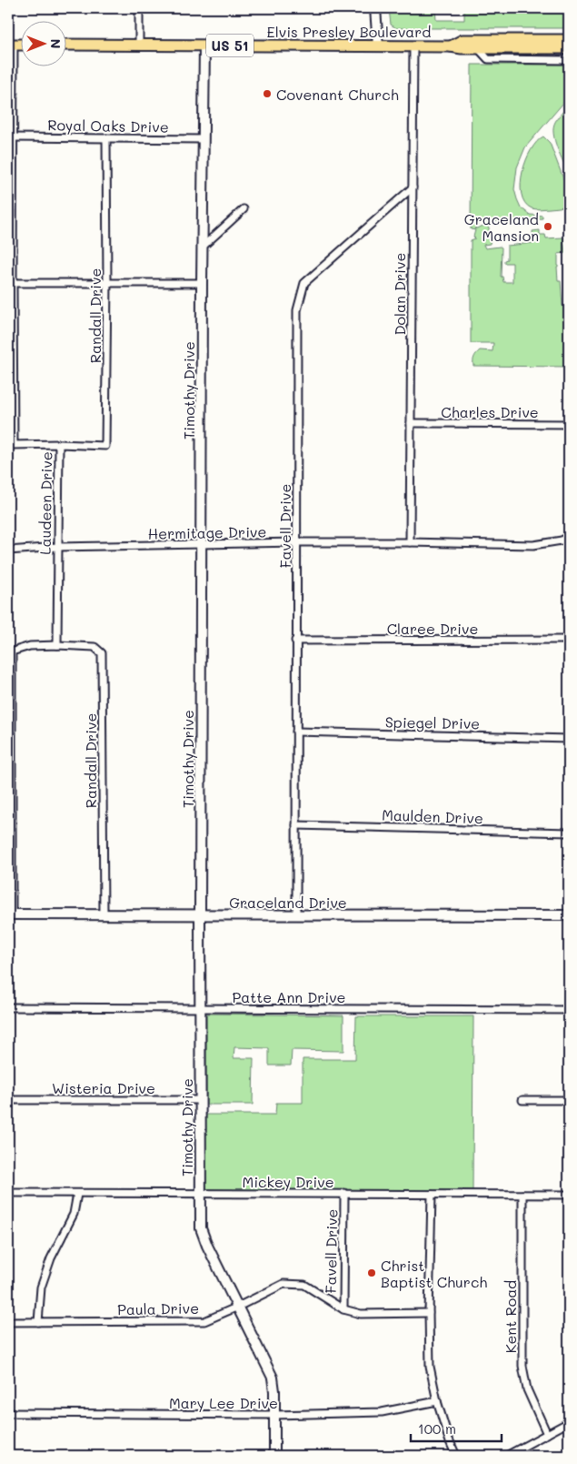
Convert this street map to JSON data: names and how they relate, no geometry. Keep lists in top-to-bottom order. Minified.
{"streets":{"main road":["Elvis Presley Boulevard","US 51"],"street":["Royal Oaks Drive","Dolan Drive","Randall Drive","Timothy Drive","Charles Drive","Laudeen Drive","Favell Drive","Hermitage Drive","Claree Drive","Spiegel Drive","Maulden Drive","Graceland Drive","Patte Ann Drive","Wisteria Drive","Mickey Drive","Paula Drive","Kent Road","Mary Lee Drive"]},"crossings":[["Elvis Presley Boulevard","Dolan Drive"],["Elvis Presley Boulevard","Timothy Drive"],["Royal Oaks Drive","Randall Drive"],["Royal Oaks Drive","Timothy Drive"],["Royal Oaks Drive","Laudeen Drive"],["Dolan Drive","Charles Drive"],["Dolan Drive","Favell Drive"],["Dolan Drive","Hermitage Drive"],["Randall Drive","Laudeen Drive"],["Randall Drive","Graceland Drive"],["Timothy Drive","Hermitage Drive"],["Timothy Drive","Graceland Drive"],["Timothy Drive","Patte Ann Drive"],["Timothy Drive","Wisteria Drive"],["Timothy Drive","Mickey Drive"],["Timothy Drive","Paula Drive"],["Timothy Drive","Mary Lee Drive"],["Laudeen Drive","Hermitage Drive"],["Favell Drive","Hermitage Drive"],["Favell Drive","Claree Drive"],["Favell Drive","Spiegel Drive"],["Favell Drive","Maulden Drive"],["Favell Drive","Graceland Drive"],["Favell Drive","Mickey Drive"],["Favell Drive","Paula Drive"],["Mickey Drive","Kent Road"]],"places":["Covenant Church","Graceland Mansion","Christ Baptist Church"],"scale_bar":"100 m","north":"right"}
